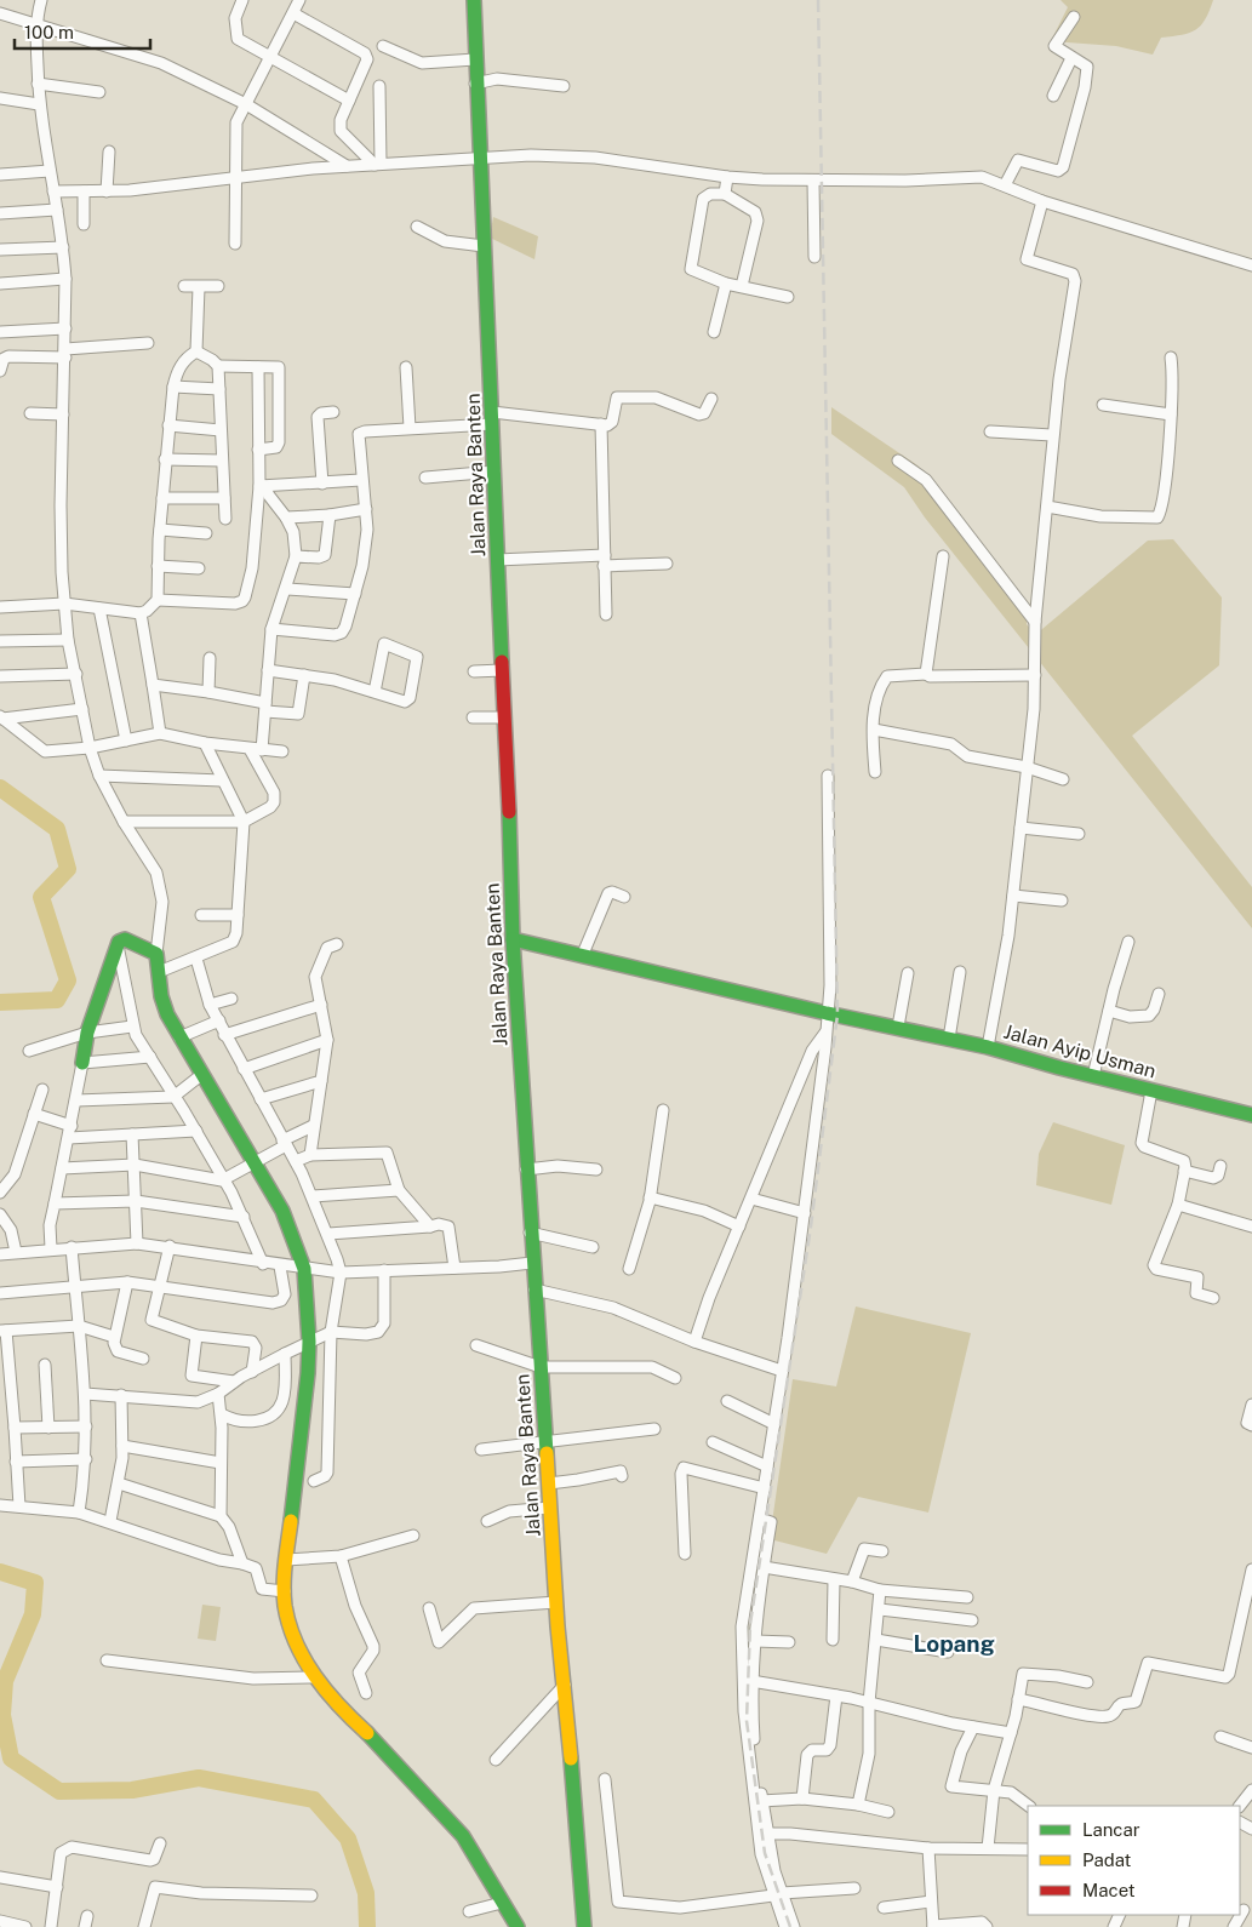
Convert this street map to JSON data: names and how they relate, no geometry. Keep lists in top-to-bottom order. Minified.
{"streets":{"main road":["Jalan Raya Banten","Jalan Ayip Usman"]},"crossings":[["Jalan Raya Banten","Jalan Ayip Usman"]],"districts":["Lopang"],"legend":["Lancar","Padat","Macet"],"scale_bar":"100 m"}
